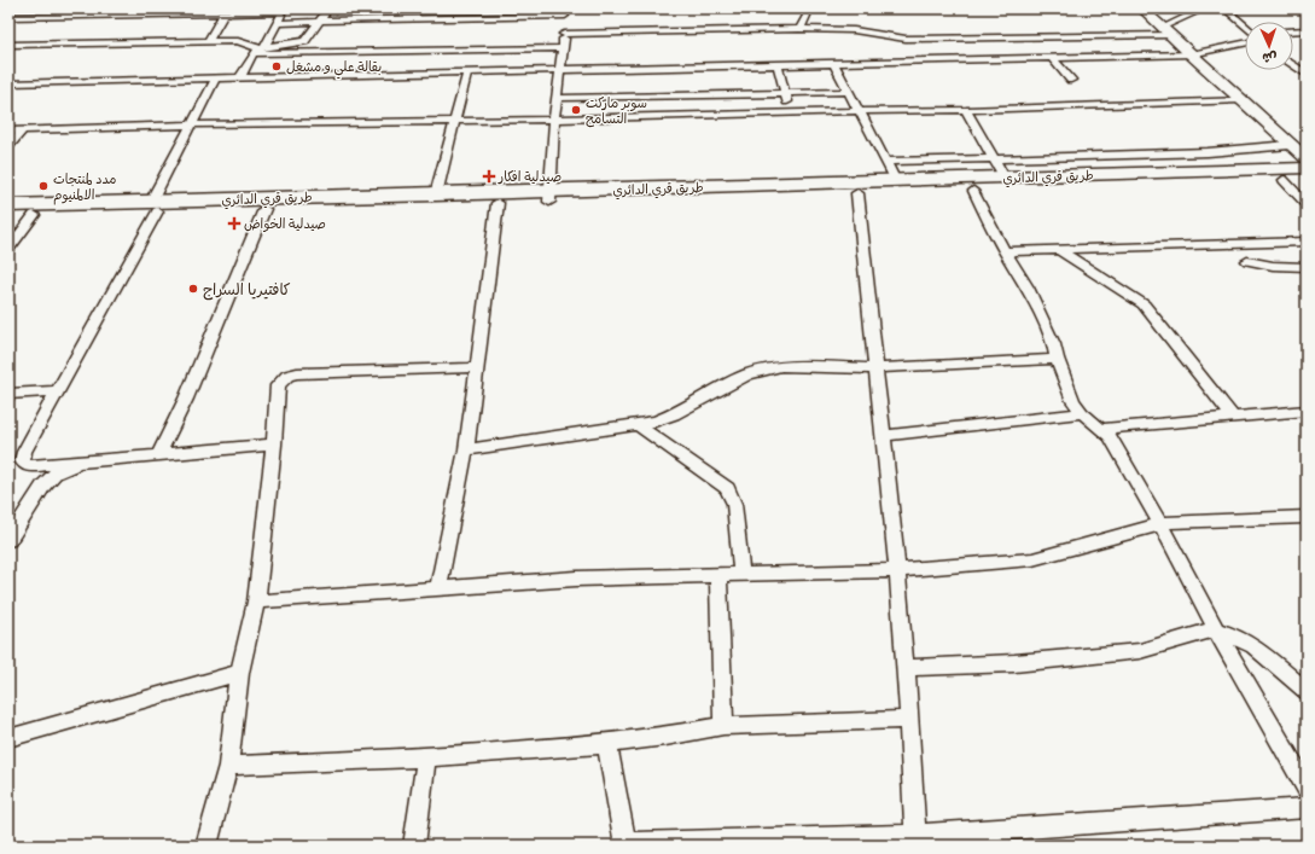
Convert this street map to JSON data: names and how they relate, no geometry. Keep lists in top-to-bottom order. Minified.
{"streets":{"highway":["طريق قري الدائري"]},"places":{"other":["بقالة علي و مشغل","سوبر ماركت التسامح","مدد لمنتجات الالمنيوم","كافتيريا السراج"],"health":["صيدلية افكار","صيدلية الخواض"]},"north":"bottom"}
